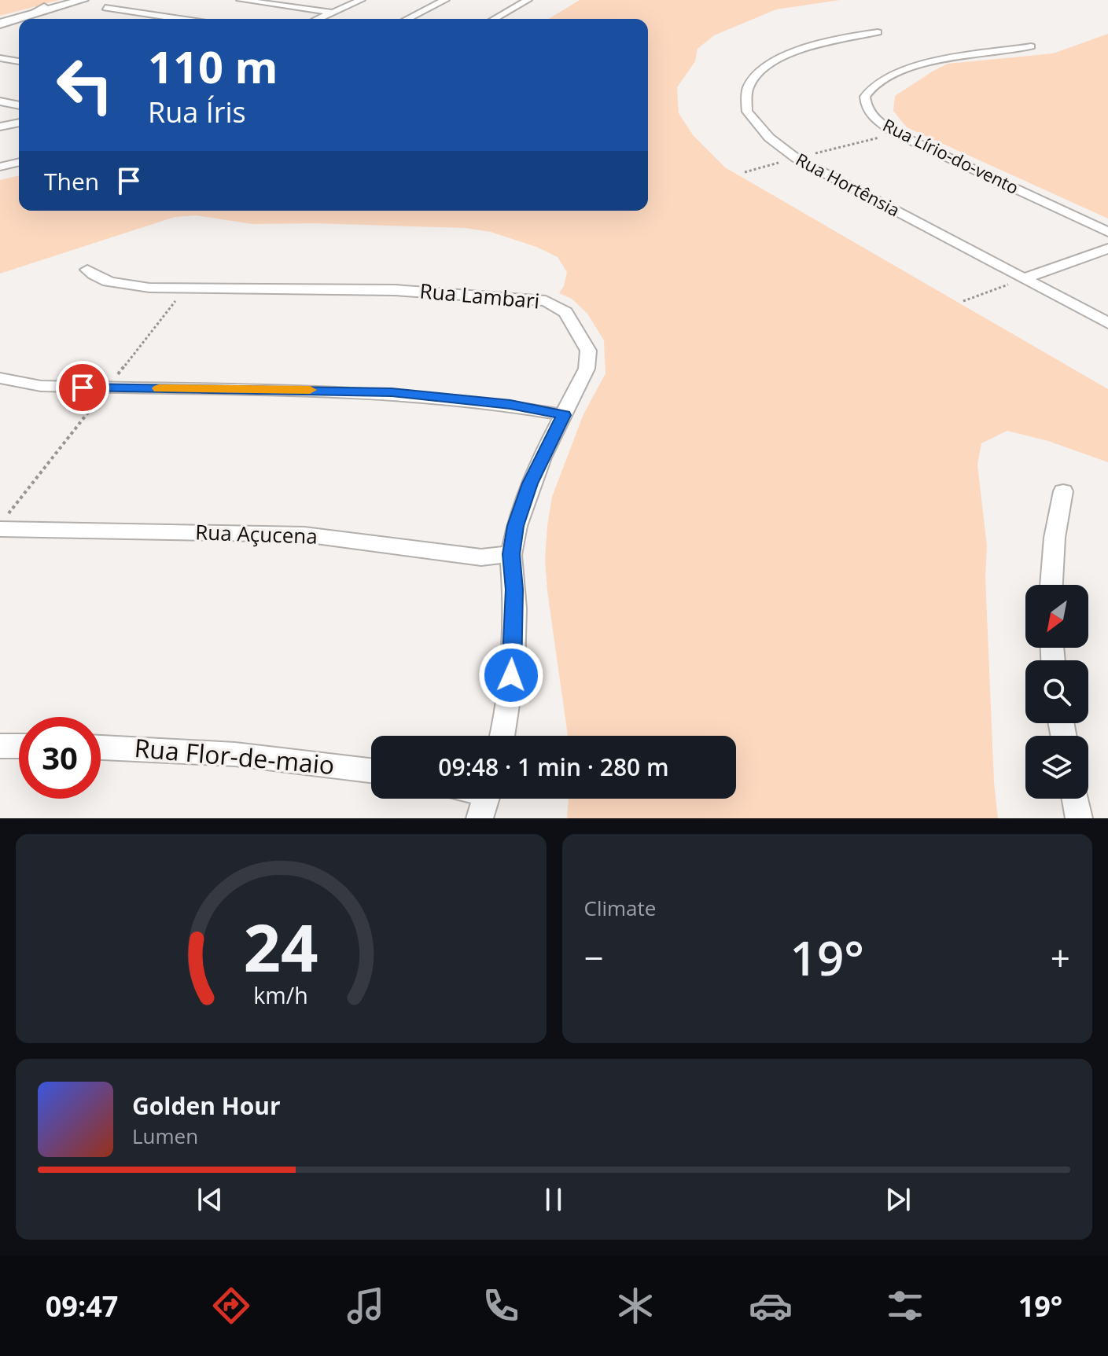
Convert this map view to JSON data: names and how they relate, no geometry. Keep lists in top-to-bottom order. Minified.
{"streets":{"street":["Rua Lírio-do-vento","Rua Hortênsia","Rua Lambari","Rua Açucena","Rua Flor-de-maio"]},"crossings":[["Rua Lambari","Rua Açucena"]],"north":"bottom left","page":{"turn":["110 m","Rua Íris"],"then":"Then","limit":"30","trip":"09:48 · 1 min · 280 m","tile":"Climate","heat":["−","19°","+"],"song":["Golden Hour","Lumen"],"tabs":["09:47","19°"],"gauge":["24","km/h"]}}
